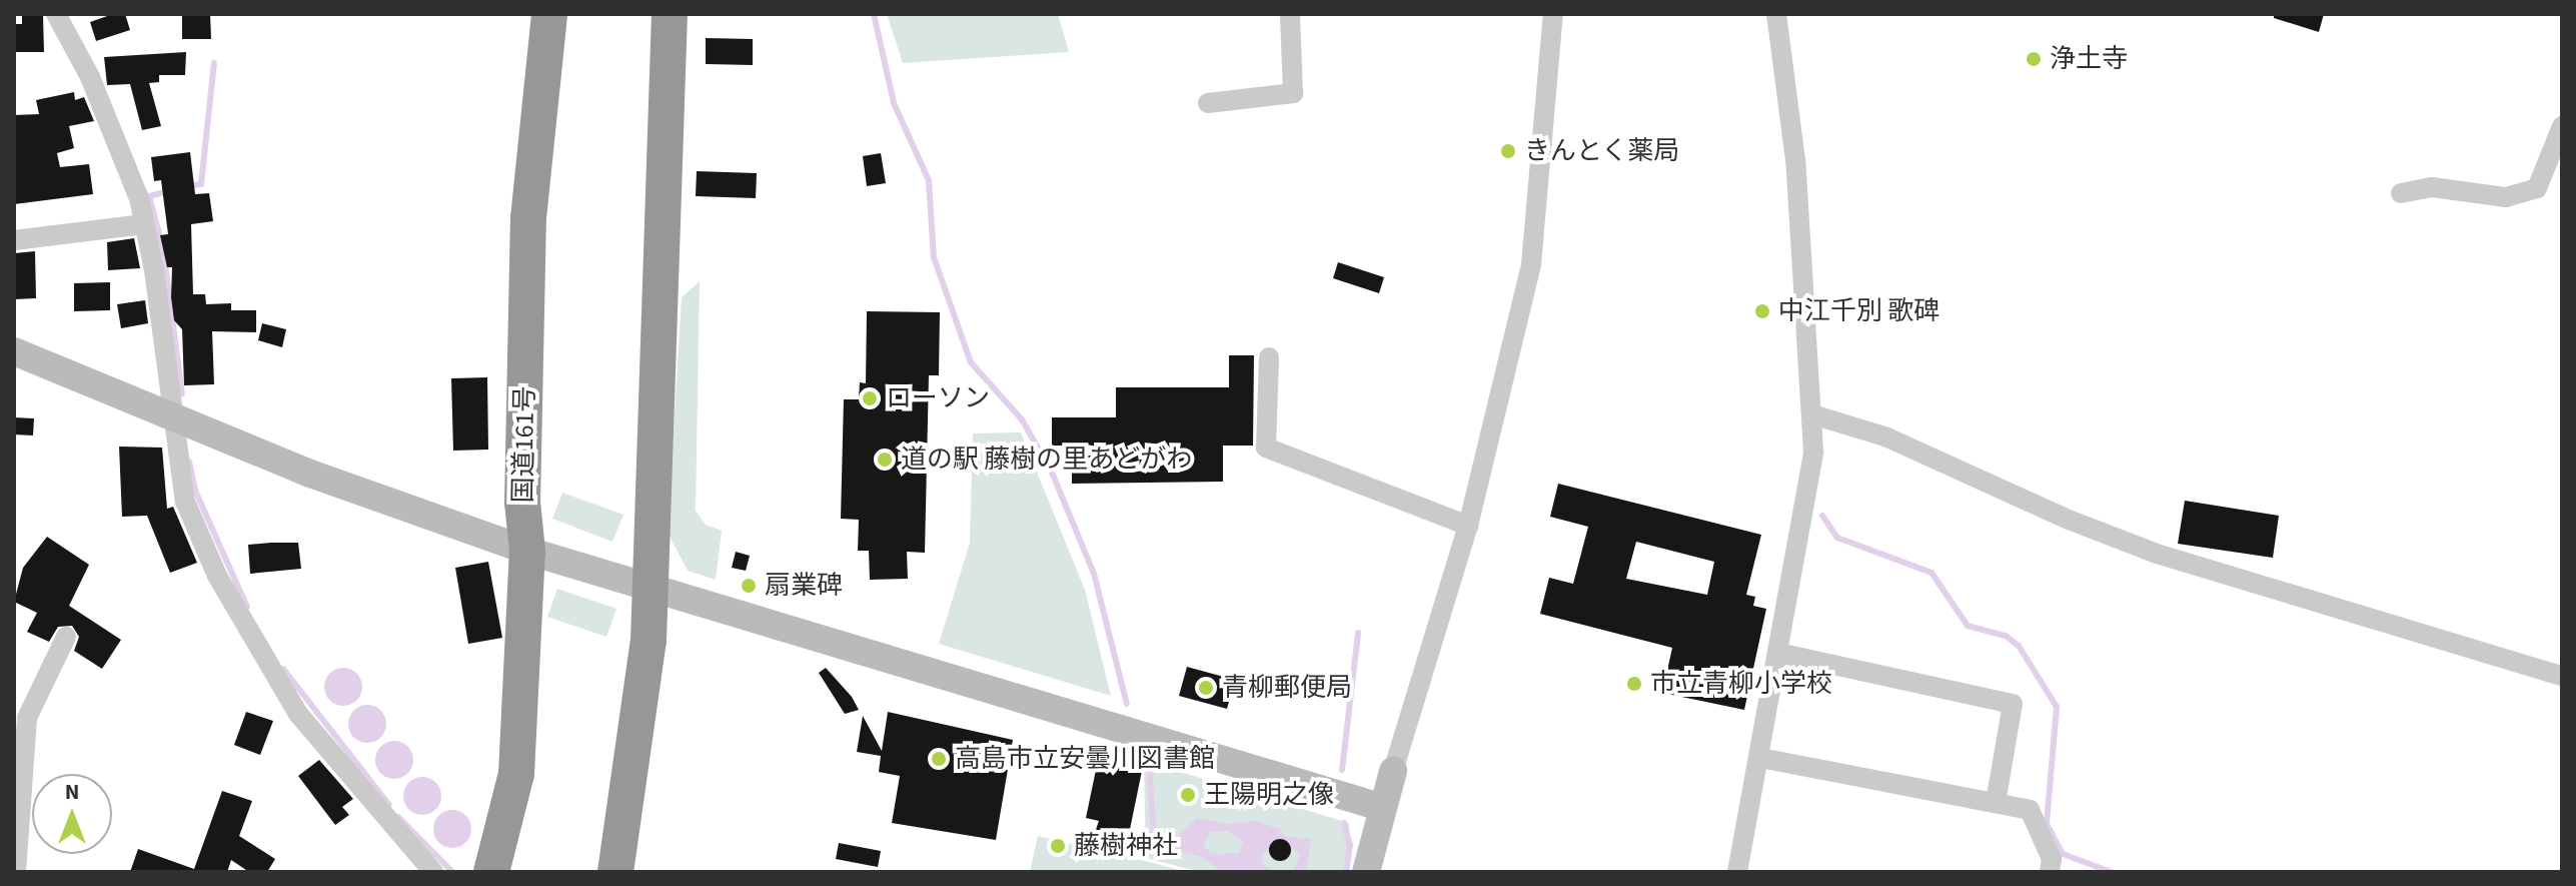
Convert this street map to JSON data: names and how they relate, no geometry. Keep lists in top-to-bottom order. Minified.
{"streets":{"highway":["国道161号"]},"places":["浄土寺","きんとく薬局","中江千別 歌碑","ローソン","道の駅 藤樹の里あどがわ","扇業碑","市立青柳小学校","青柳郵便局","高島市立安曇川図書館","王陽明之像","藤樹神社"],"north":"top"}
